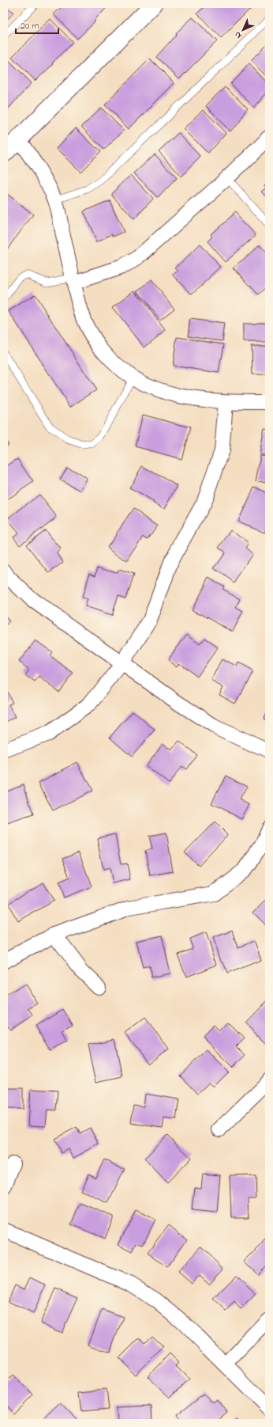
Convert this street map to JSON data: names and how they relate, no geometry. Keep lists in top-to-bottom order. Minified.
{"scale_bar":"20 m","north":"bottom left"}
